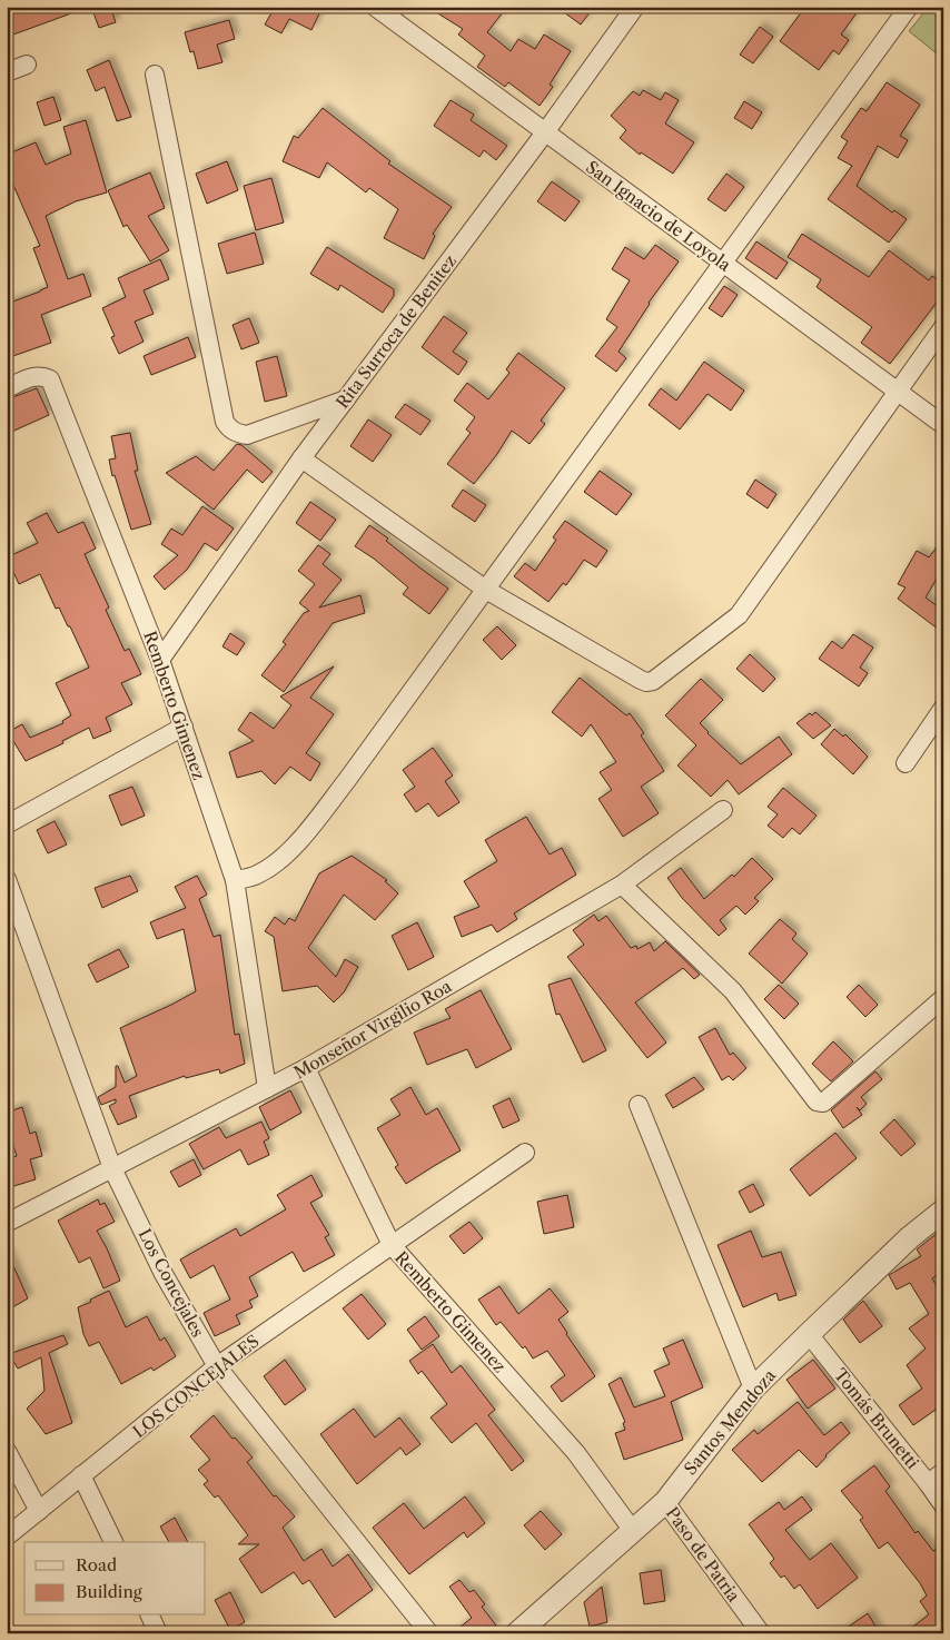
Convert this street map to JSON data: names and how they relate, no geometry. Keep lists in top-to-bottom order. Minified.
{"streets":{"street":["San Ignacio de Loyola","Rita Surroca de Benitez","Remberto Gimenez","Monseñor Virgilio Roa","Los Concejales","LOS CONCEJALES","Tomás Brunetti","Santos Mendoza","Paso de Patria"]},"crossings":[["San Ignacio de Loyola","Rita Surroca de Benitez"],["Rita Surroca de Benitez","Remberto Gimenez"],["Remberto Gimenez","Monseñor Virgilio Roa"],["Remberto Gimenez","LOS CONCEJALES"],["Remberto Gimenez","Santos Mendoza"],["Monseñor Virgilio Roa","Los Concejales"],["Los Concejales","LOS CONCEJALES"],["Tomás Brunetti","Santos Mendoza"],["Santos Mendoza","Paso de Patria"]],"legend":["Road","Building"]}
